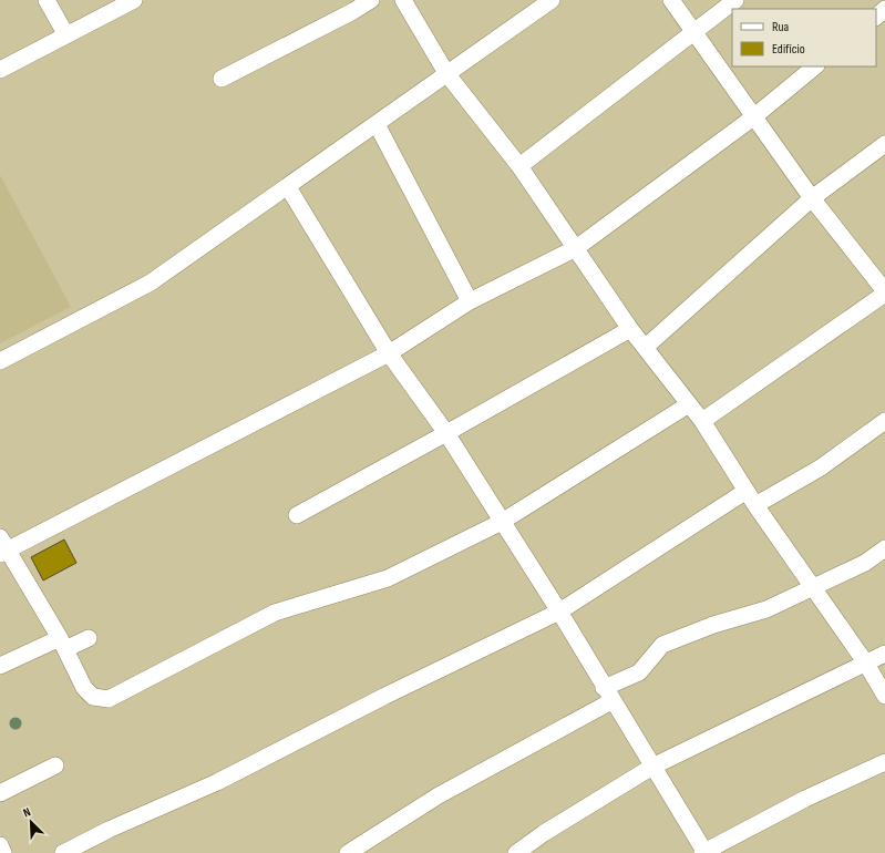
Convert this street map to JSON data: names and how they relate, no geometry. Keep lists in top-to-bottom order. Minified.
{"legend":["Rua","Edifício"],"north":"top left"}
